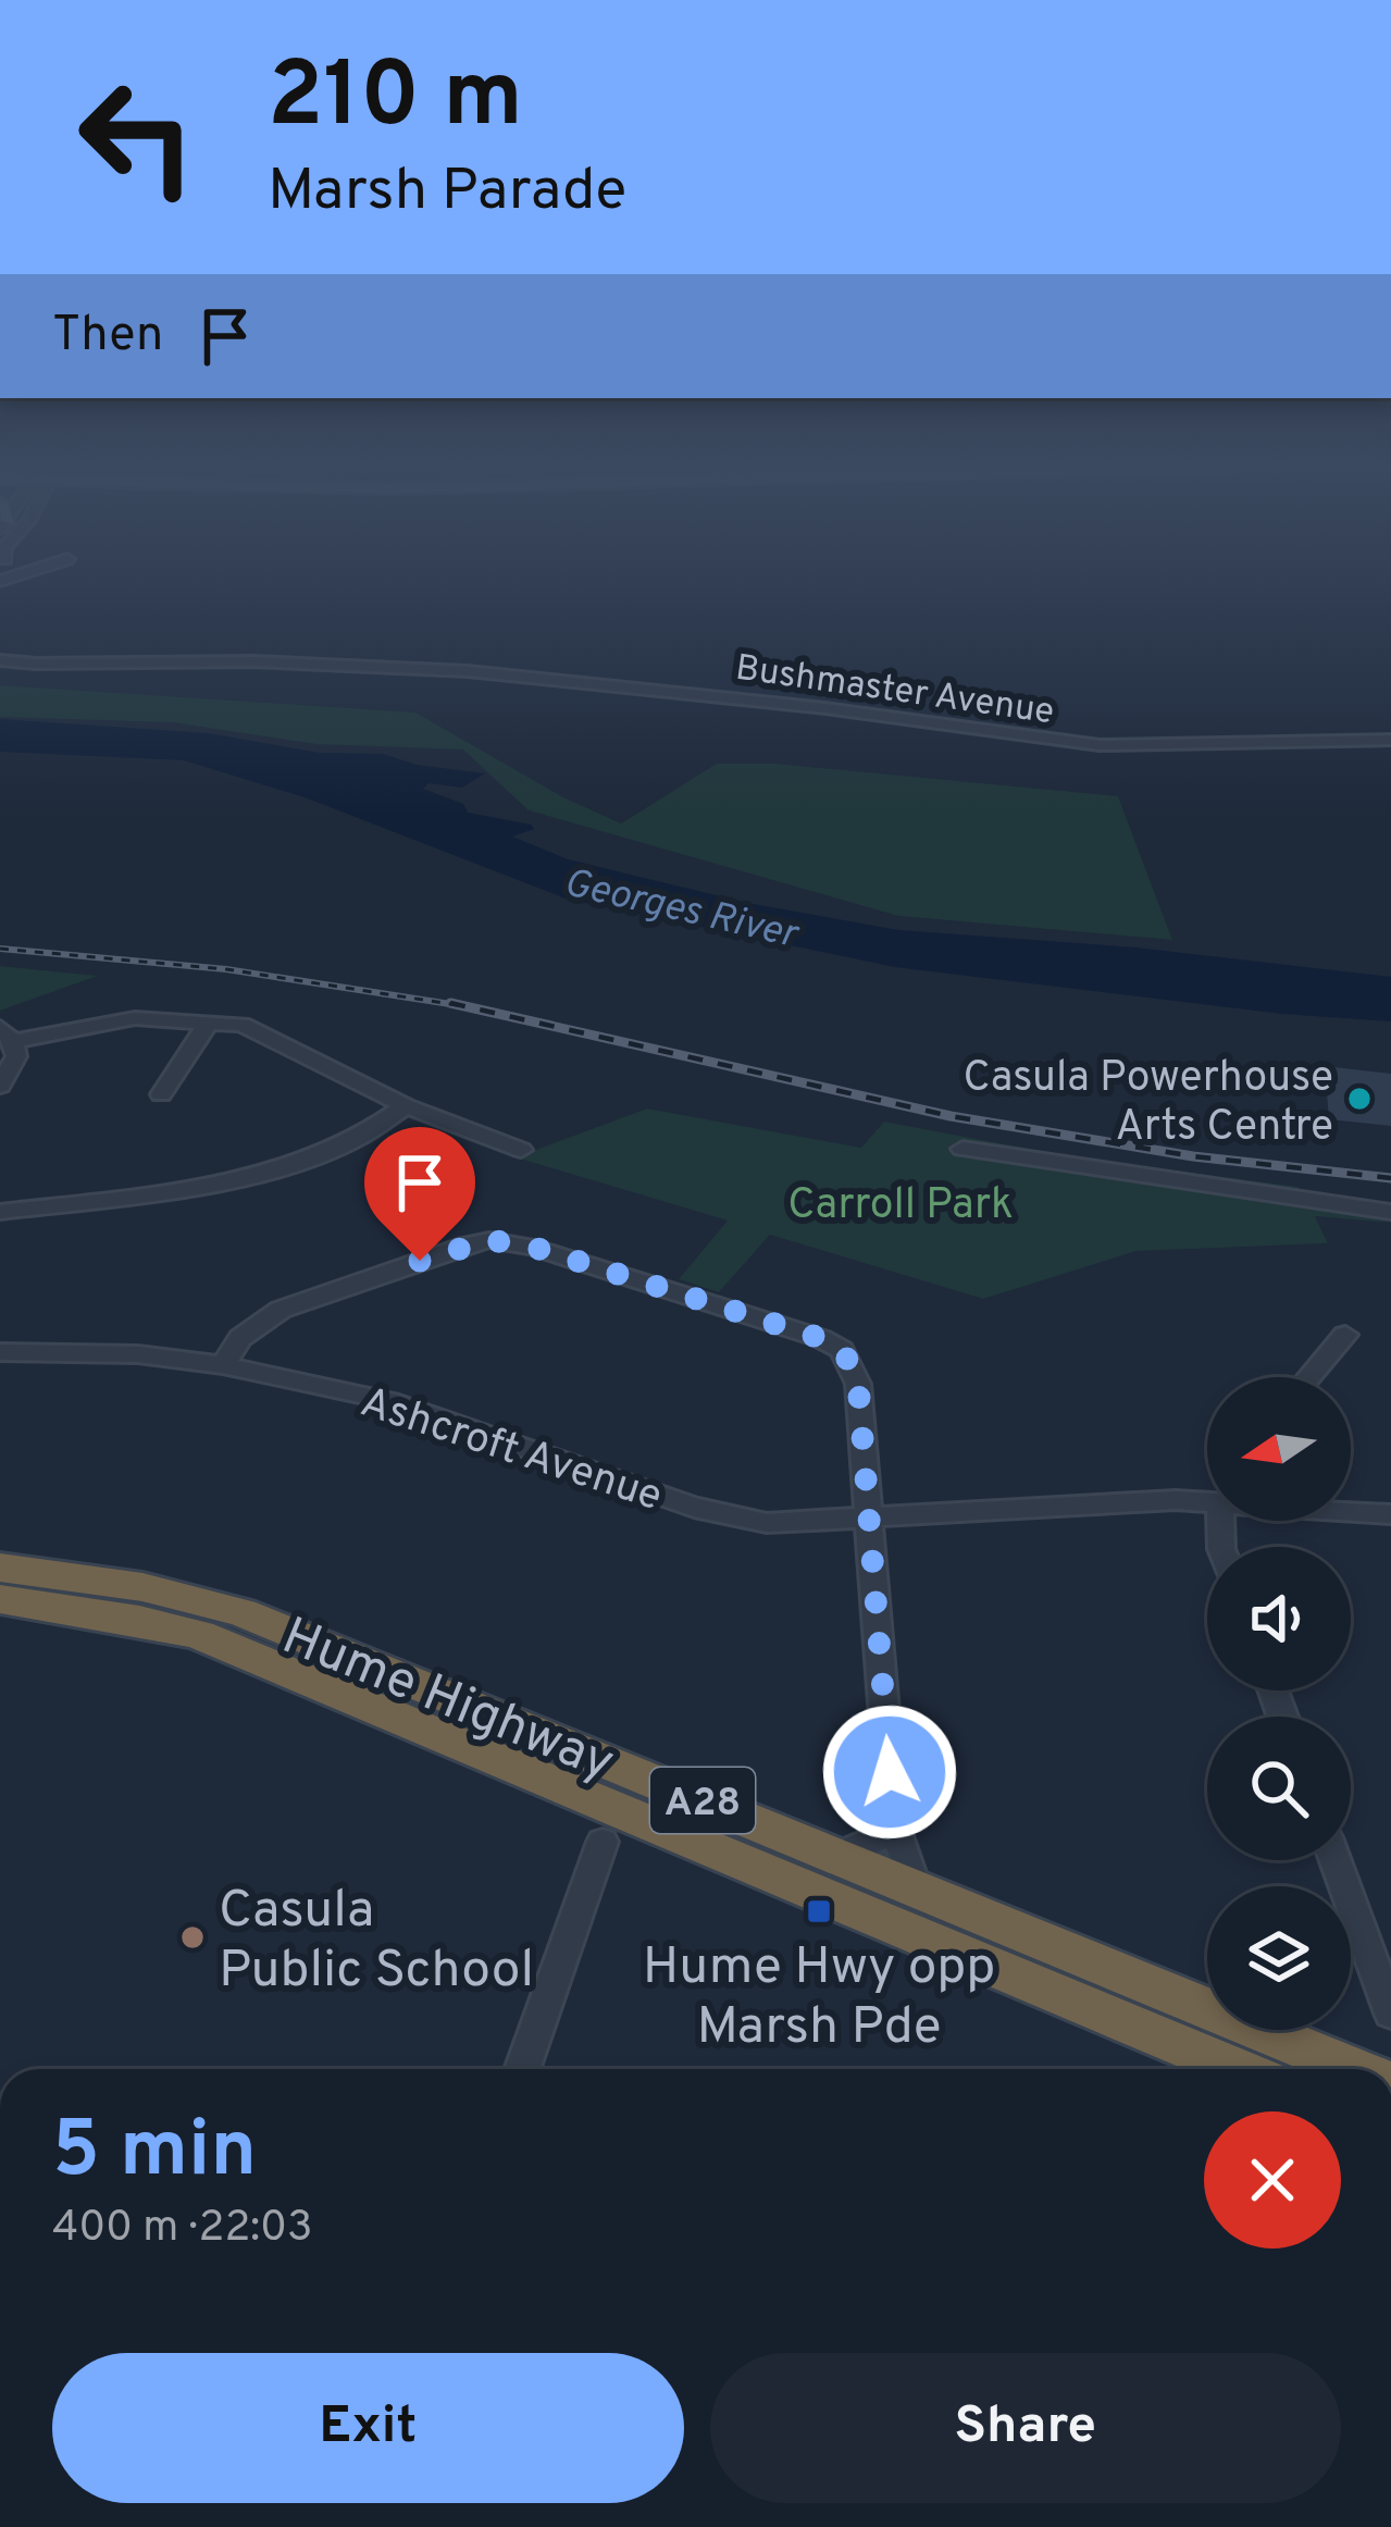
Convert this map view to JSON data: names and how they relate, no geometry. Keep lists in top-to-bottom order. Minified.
{"streets":{"highway":["Hume Highway","A28"],"street":["Bushmaster Avenue","Ashcroft Avenue"]},"water":["Georges River"],"parks":["Carroll Park"],"places":{"other":["Casula Powerhouse Arts Centre","Casula Public School"],"transit":["Hume Hwy opp Marsh Pde"]},"north":"left","page":{"turn":["210 m","Marsh Parade"],"then":"Then","heading":["5 min","400 m · 22:03"],"buttons":["Exit","Share"]}}
